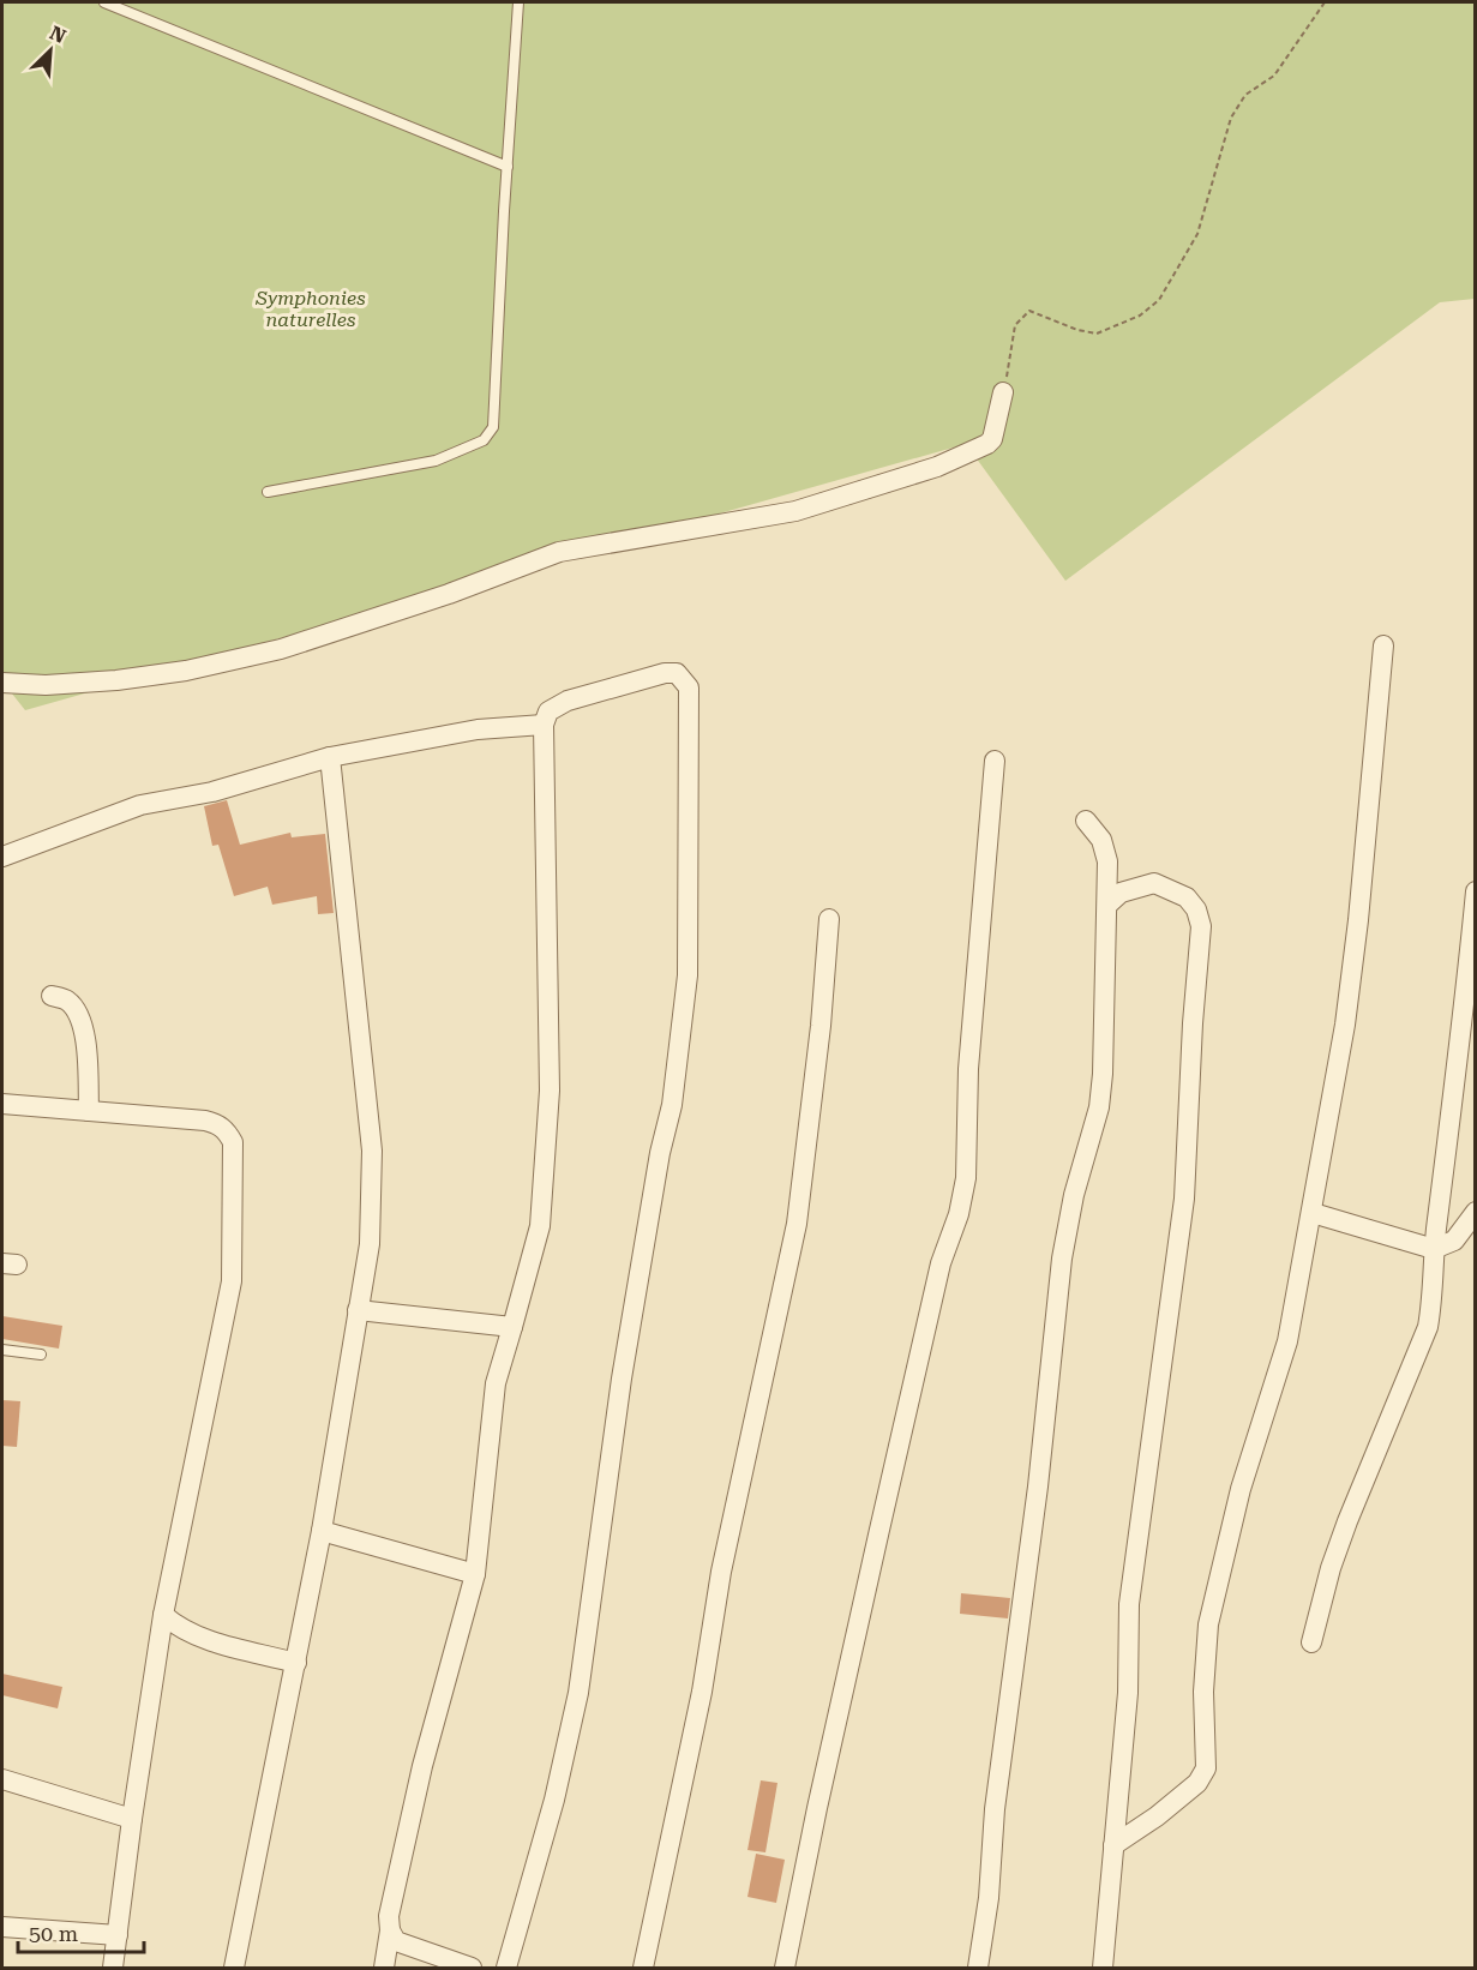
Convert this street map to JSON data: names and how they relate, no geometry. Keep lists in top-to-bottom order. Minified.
{"parks":["Symphonies naturelles"],"scale_bar":"50 m","north":"top right"}
